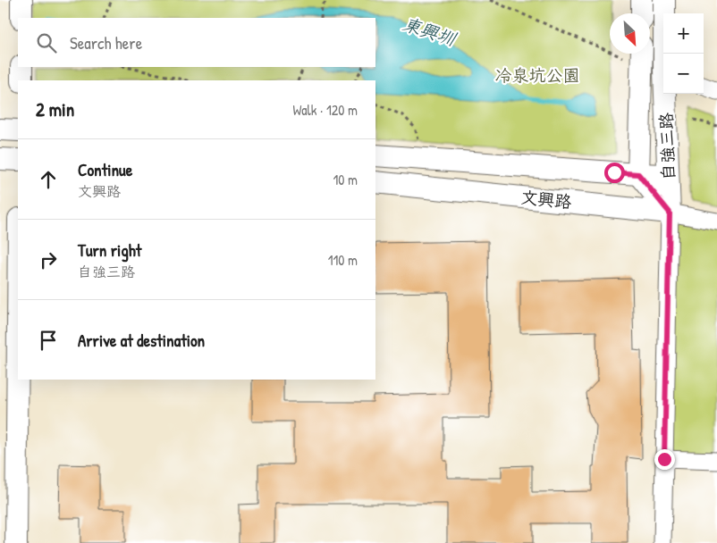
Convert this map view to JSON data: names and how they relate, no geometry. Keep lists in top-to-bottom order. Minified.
{"streets":{"street":["自強三路","文興路"]},"crossings":[["自強三路","文興路"]],"water":["東興圳"],"parks":["冷泉坑公園"],"north":"bottom right","page":{"map_buttons":["+","−"],"search":"Search here","heading":["2 min","Walk · 120 m"],"list":[["Continue","文興路","10 m"],["Turn right","自強三路","110 m"],"Arrive at destination"]}}
